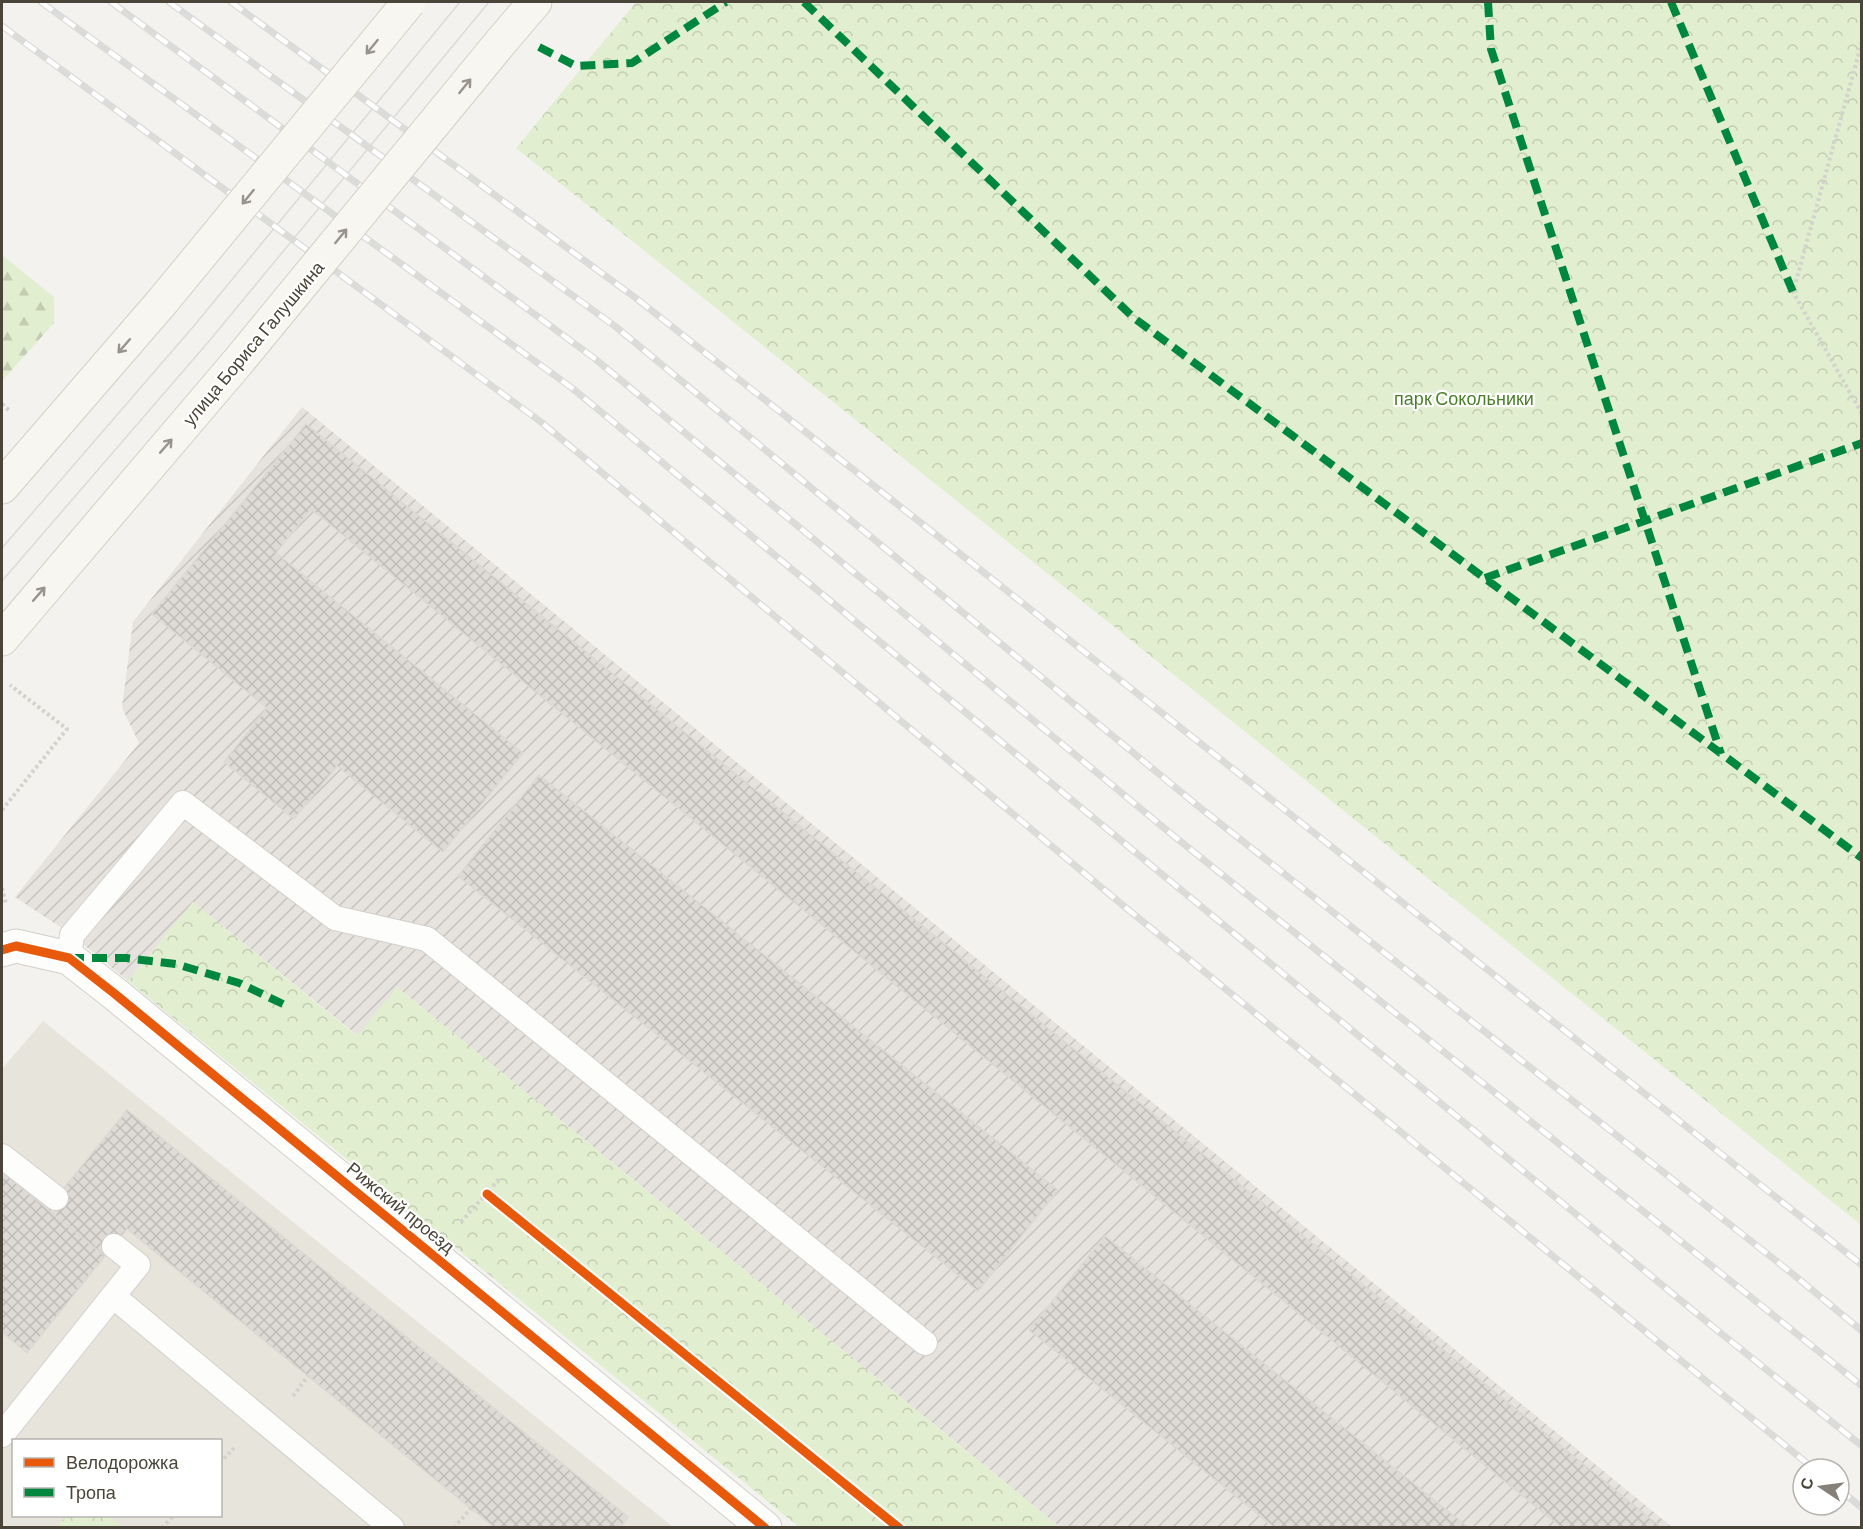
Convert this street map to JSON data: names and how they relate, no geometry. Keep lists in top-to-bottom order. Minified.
{"streets":{"main road":["улица Бориса Галушкина"],"street":["Рижский проезд"]},"parks":["парк Сокольники"],"legend":["Велодорожка","Тропа"],"north":"left"}
